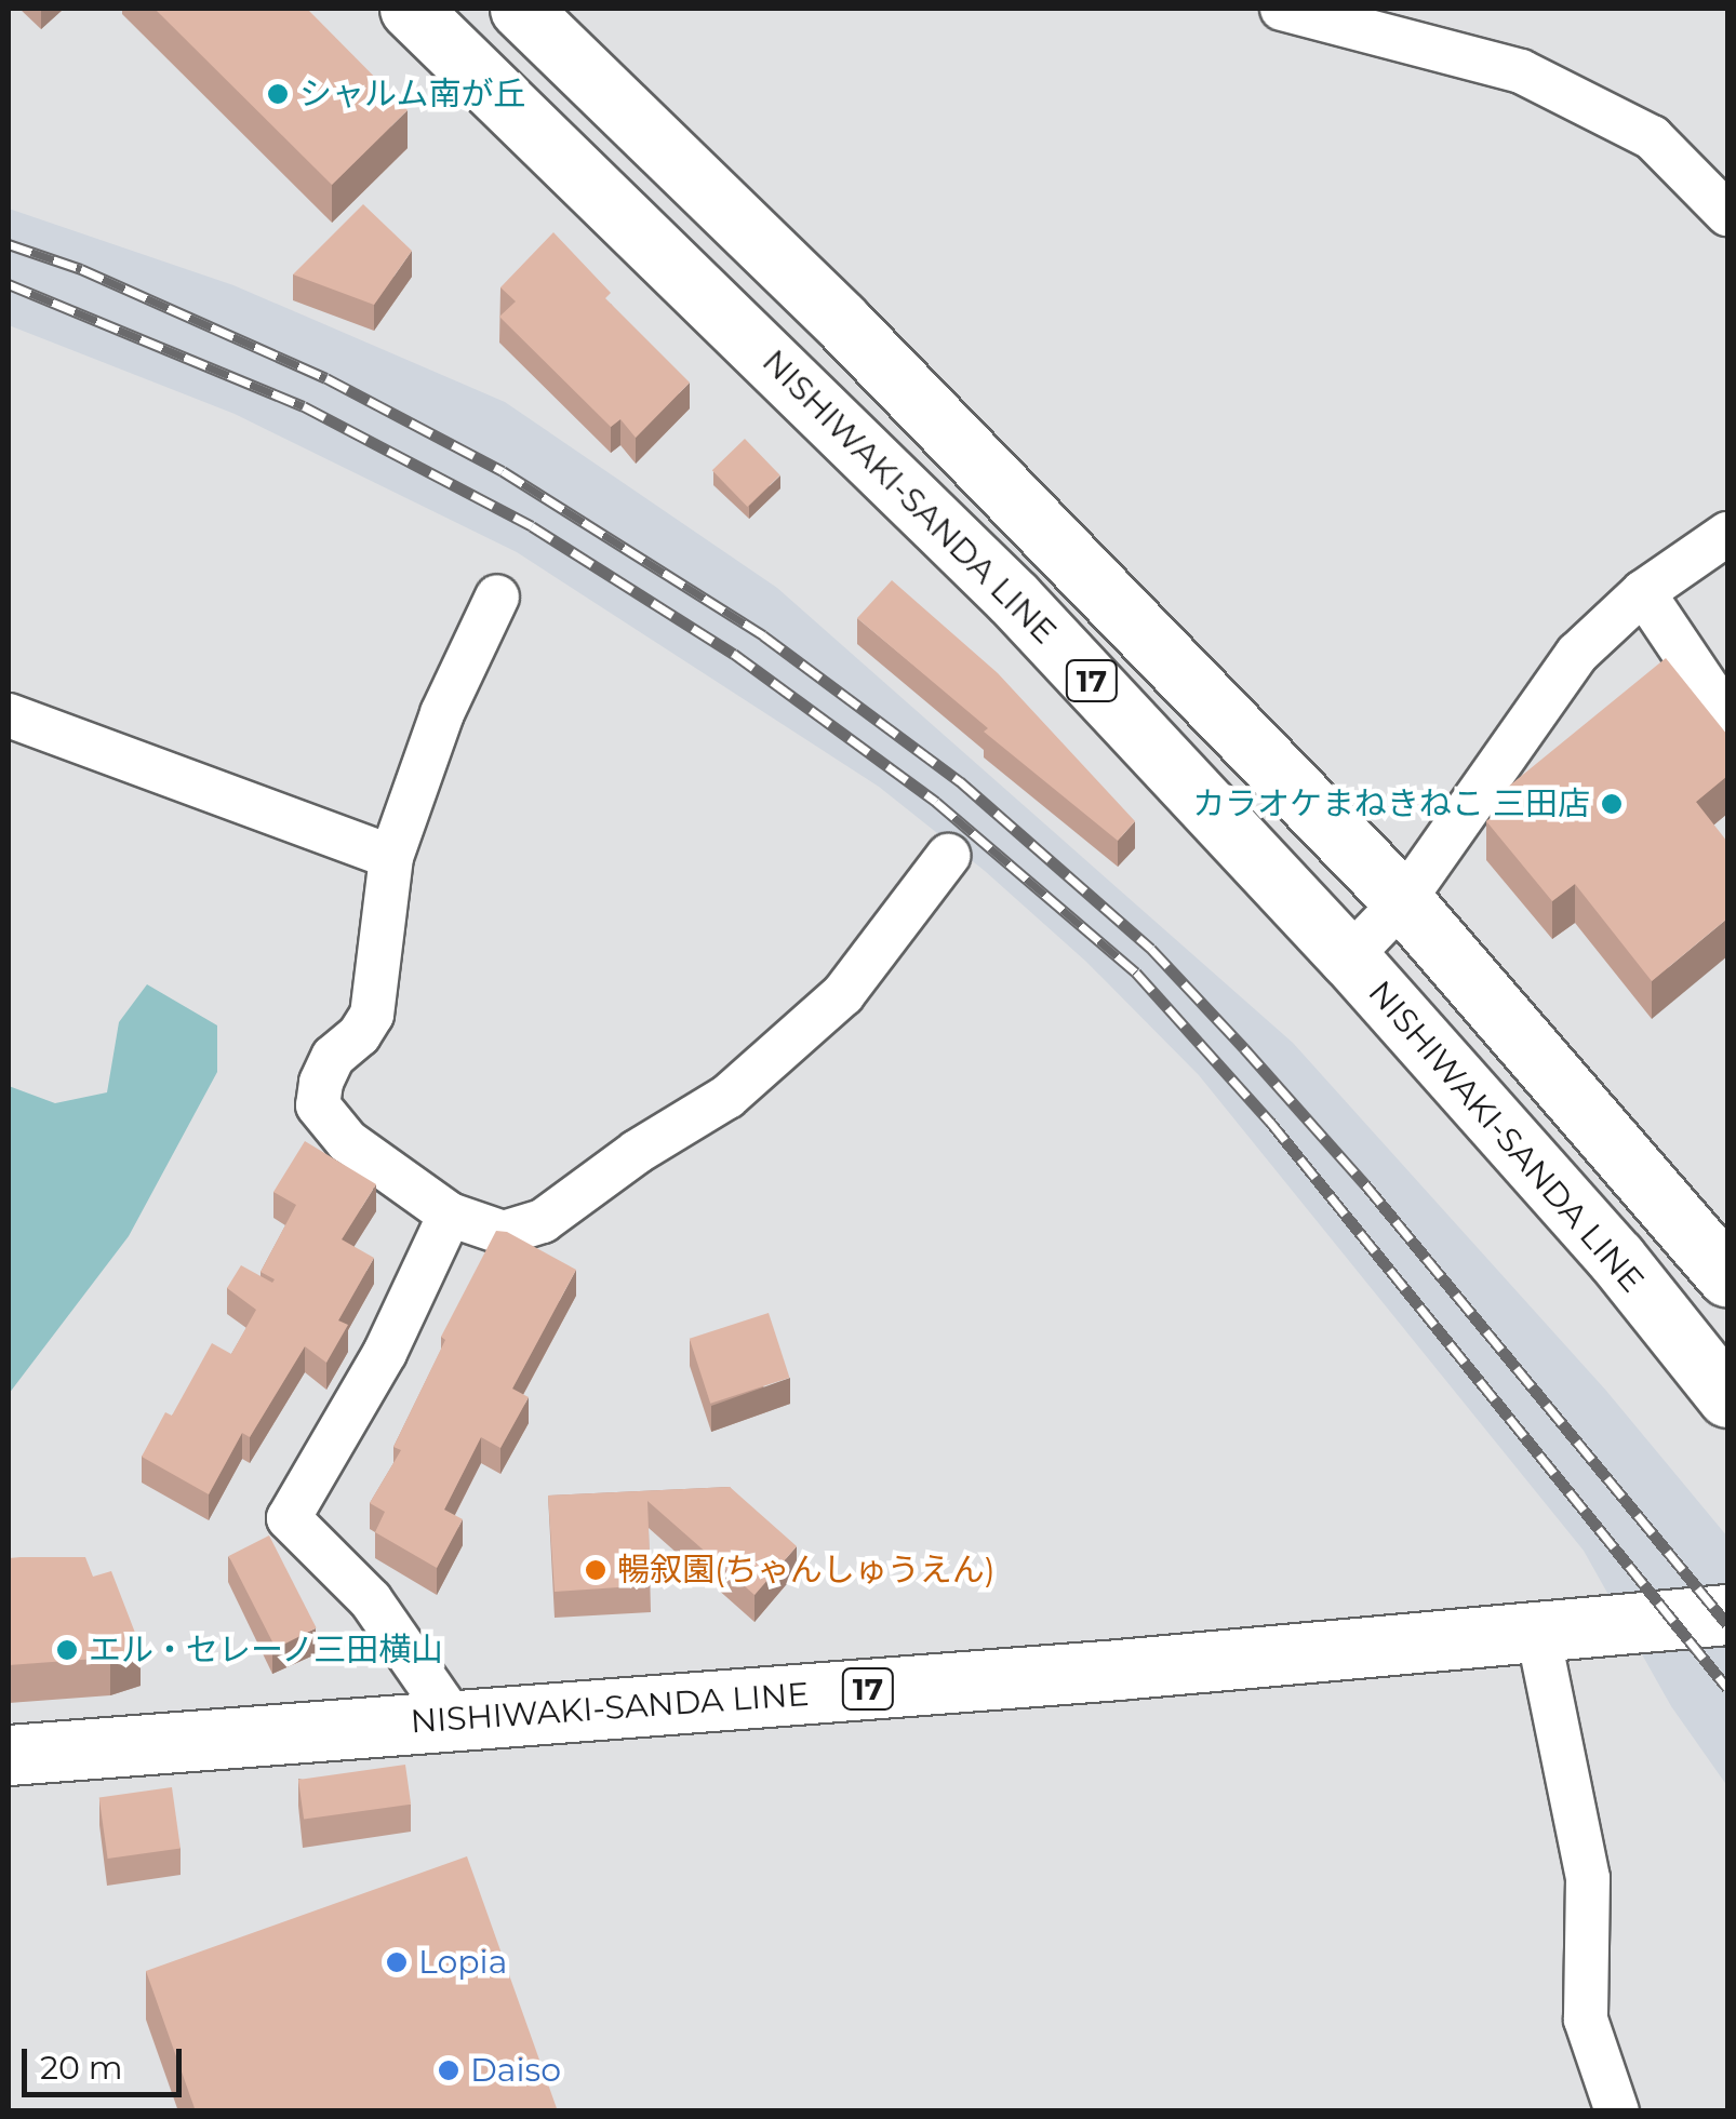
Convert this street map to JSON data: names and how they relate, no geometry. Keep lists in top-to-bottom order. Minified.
{"streets":{"main road":["NISHIWAKI-SANDA LINE","17"]},"places":["シャルム南が丘","カラオケまねきねこ 三田店","暢叙園(ちゃんしゅうえん)","エル・セレーノ三田横山","Lopia","Daiso"],"scale_bar":"20 m"}
